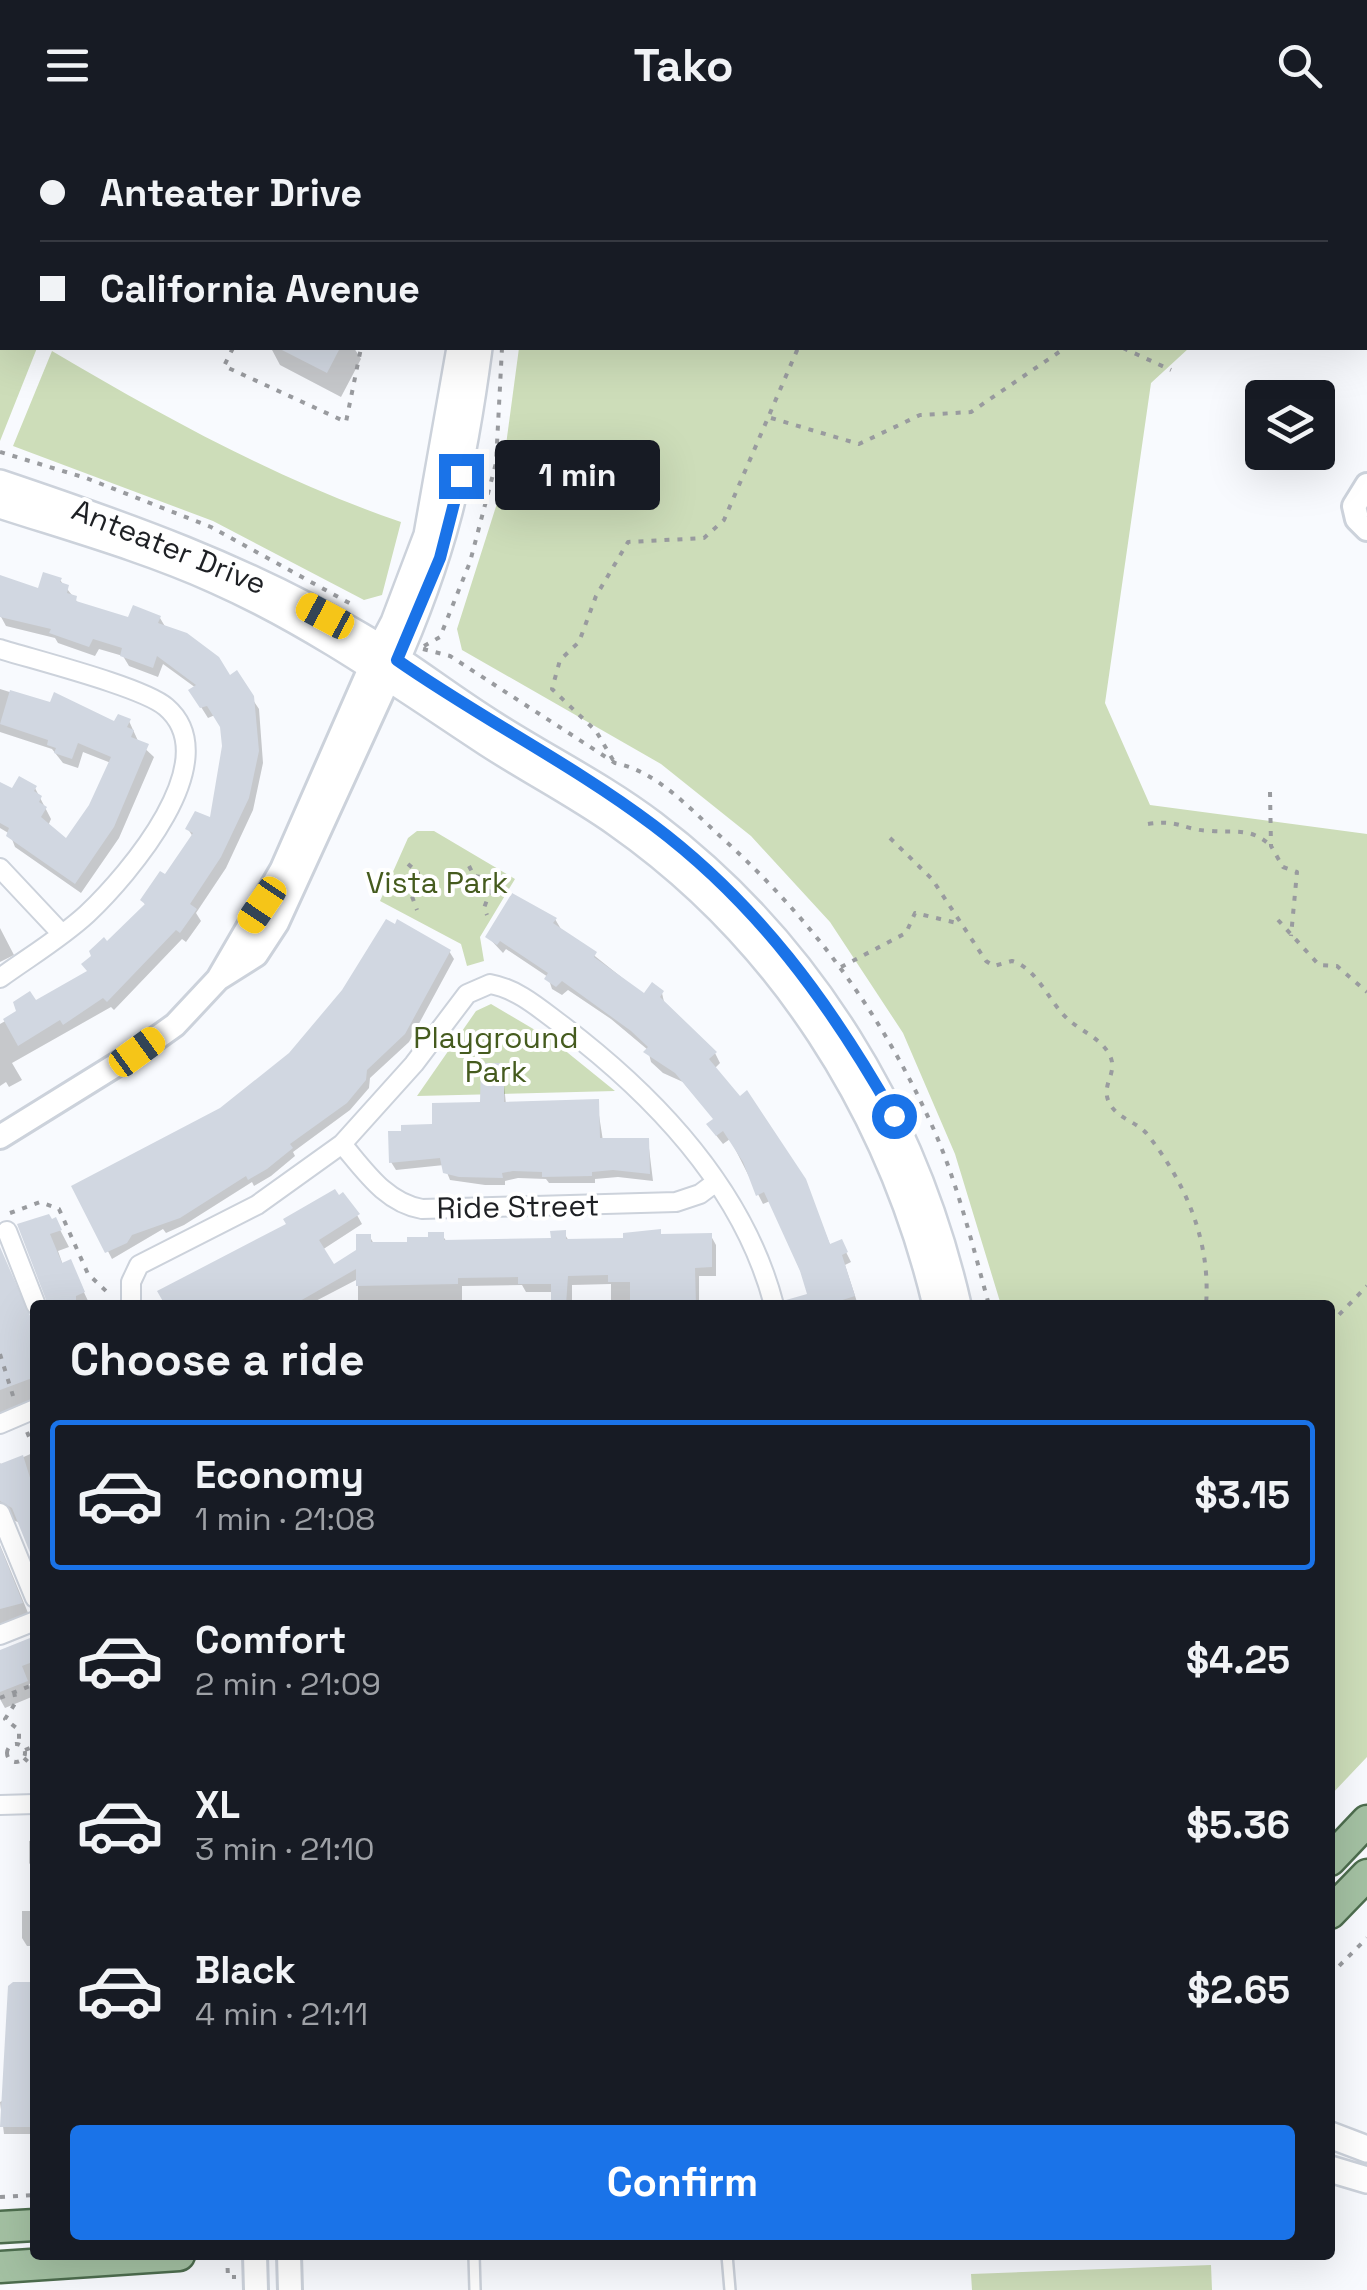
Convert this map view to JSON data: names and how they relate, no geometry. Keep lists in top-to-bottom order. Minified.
{"streets":{"main road":["Anteater Drive"],"street":["Ride Street"]},"parks":["Vista Park","Playground Park"],"page":{"header":"Tako","banner":["Anteater Drive","California Avenue"],"bubble":"1 min","heading":"Choose a ride","list":[{"name":"Economy","note":"1 min · 21:08","value":"$3.15"},{"name":"Comfort","note":"2 min · 21:09","value":"$4.25"},{"name":"XL","note":"3 min · 21:10","value":"$5.36"},{"name":"Black","note":"4 min · 21:11","value":"$2.65"}],"buttons":"Confirm"}}
